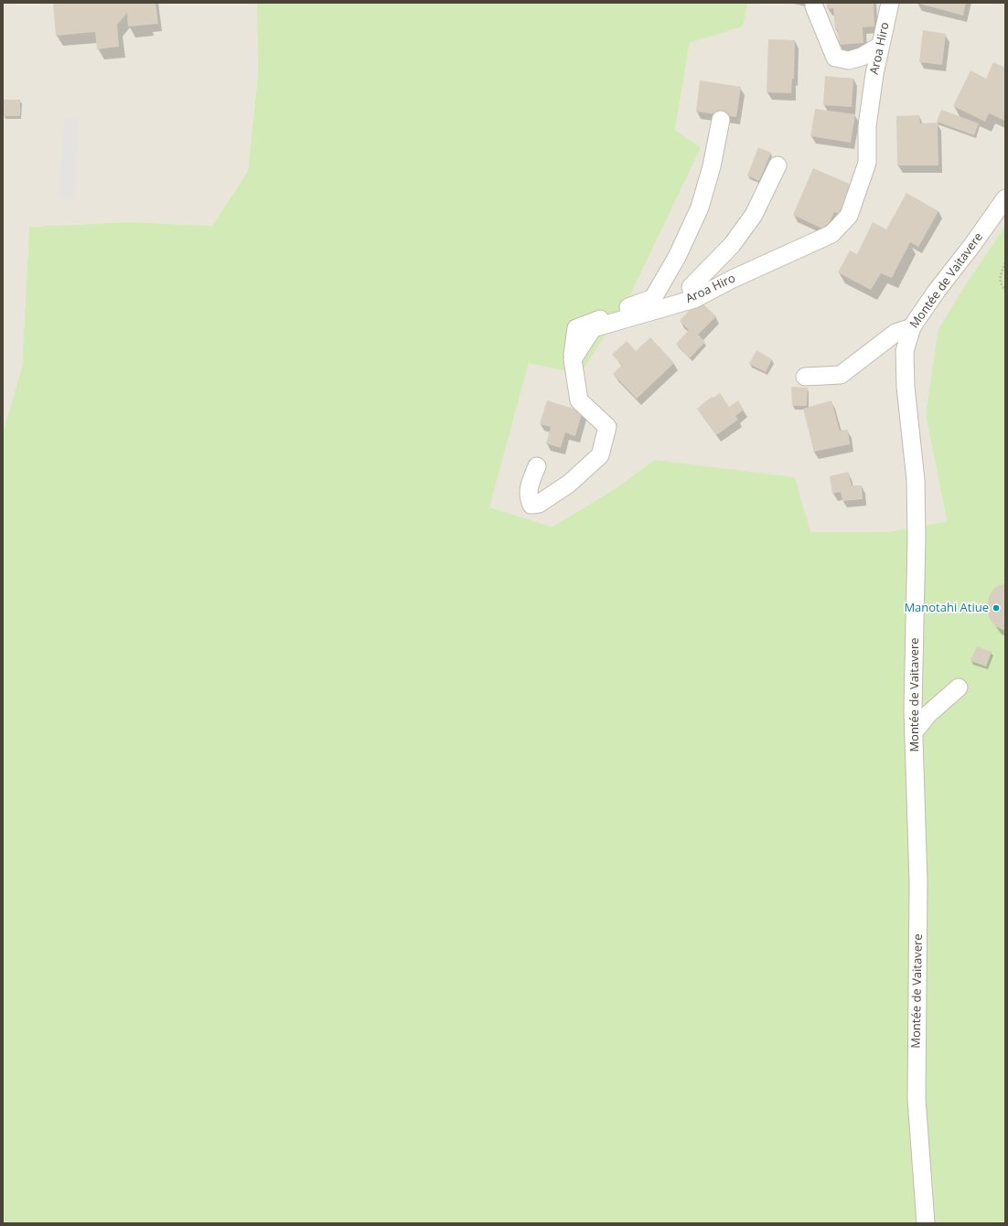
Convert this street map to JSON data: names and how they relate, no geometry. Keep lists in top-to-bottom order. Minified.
{"streets":{"street":["Aroa Hiro","Montée de Vaitavere"]},"places":["Manotahi Atiue"]}
